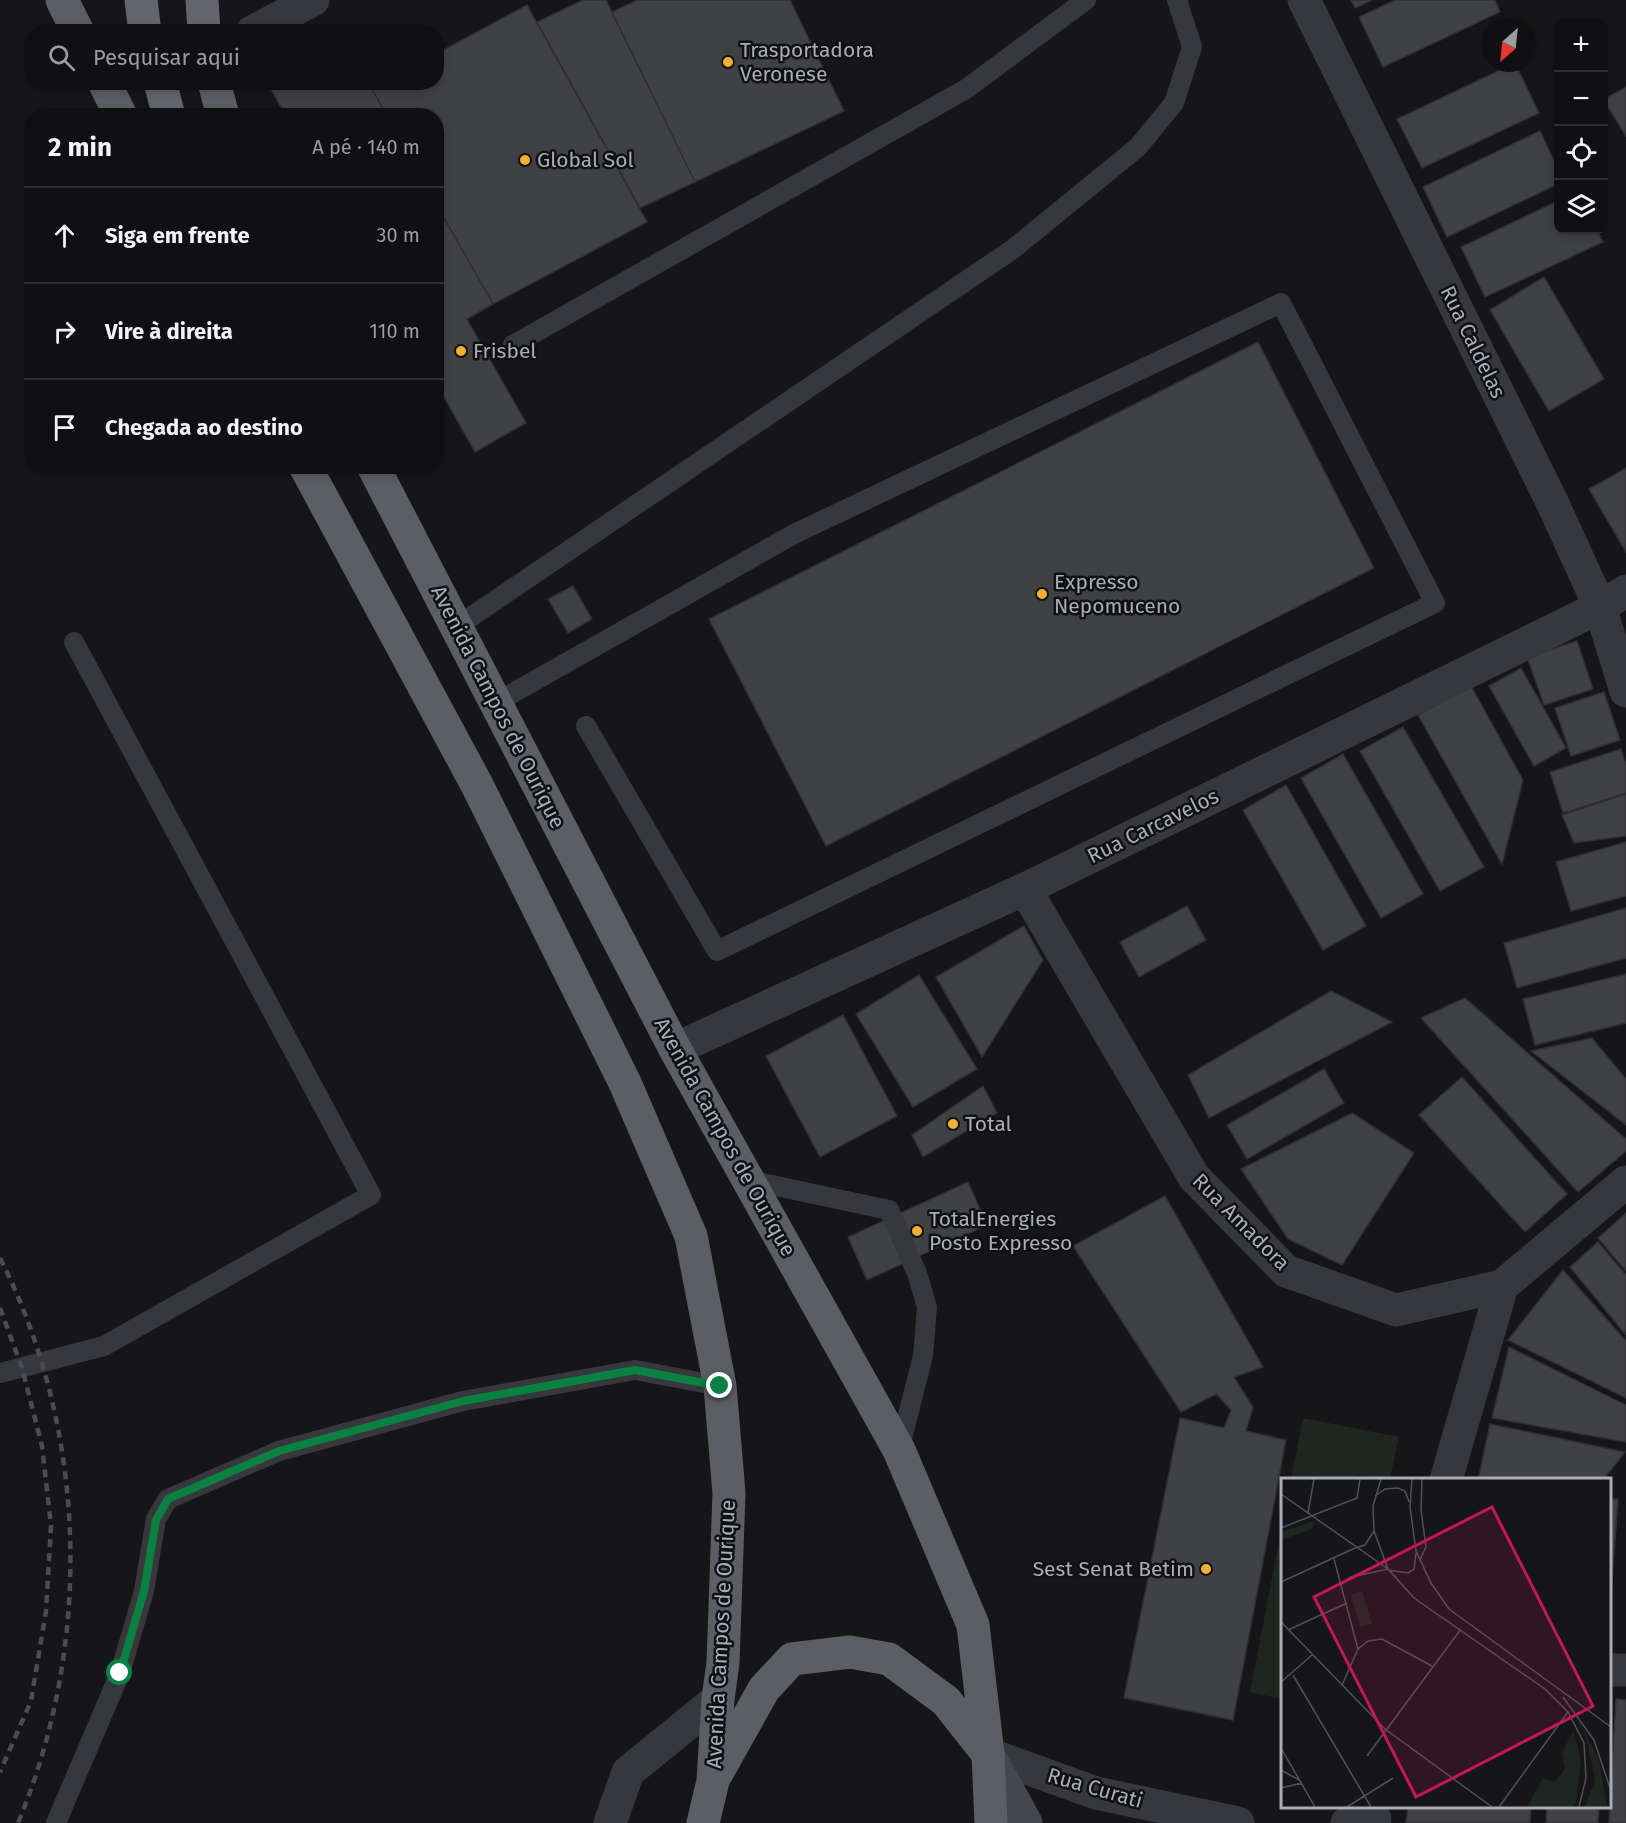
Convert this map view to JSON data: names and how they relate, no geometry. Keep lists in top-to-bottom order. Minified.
{"streets":{"highway":["Avenida Campos de Ourique"],"street":["Rua Caldelas","Rua Carcavelos","Rua Amadora","Rua Curati"]},"crossings":[["Rua Caldelas","Rua Carcavelos"],["Avenida Campos de Ourique","Rua Carcavelos"],["Avenida Campos de Ourique","Rua Curati"],["Rua Carcavelos","Rua Amadora"]],"places":["Trasportadora Veronese","Global Sol","Frisbel","Expresso Nepomuceno","Total","TotalEnergies Posto Expresso","Sest Senat Betim"],"north":"bottom left","page":{"map_buttons":["+","−"],"search":"Pesquisar aqui","heading":["2 min","A pé · 140 m"],"list":[["Siga em frente","30 m"],["Vire à direita","110 m"],"Chegada ao destino"]}}
